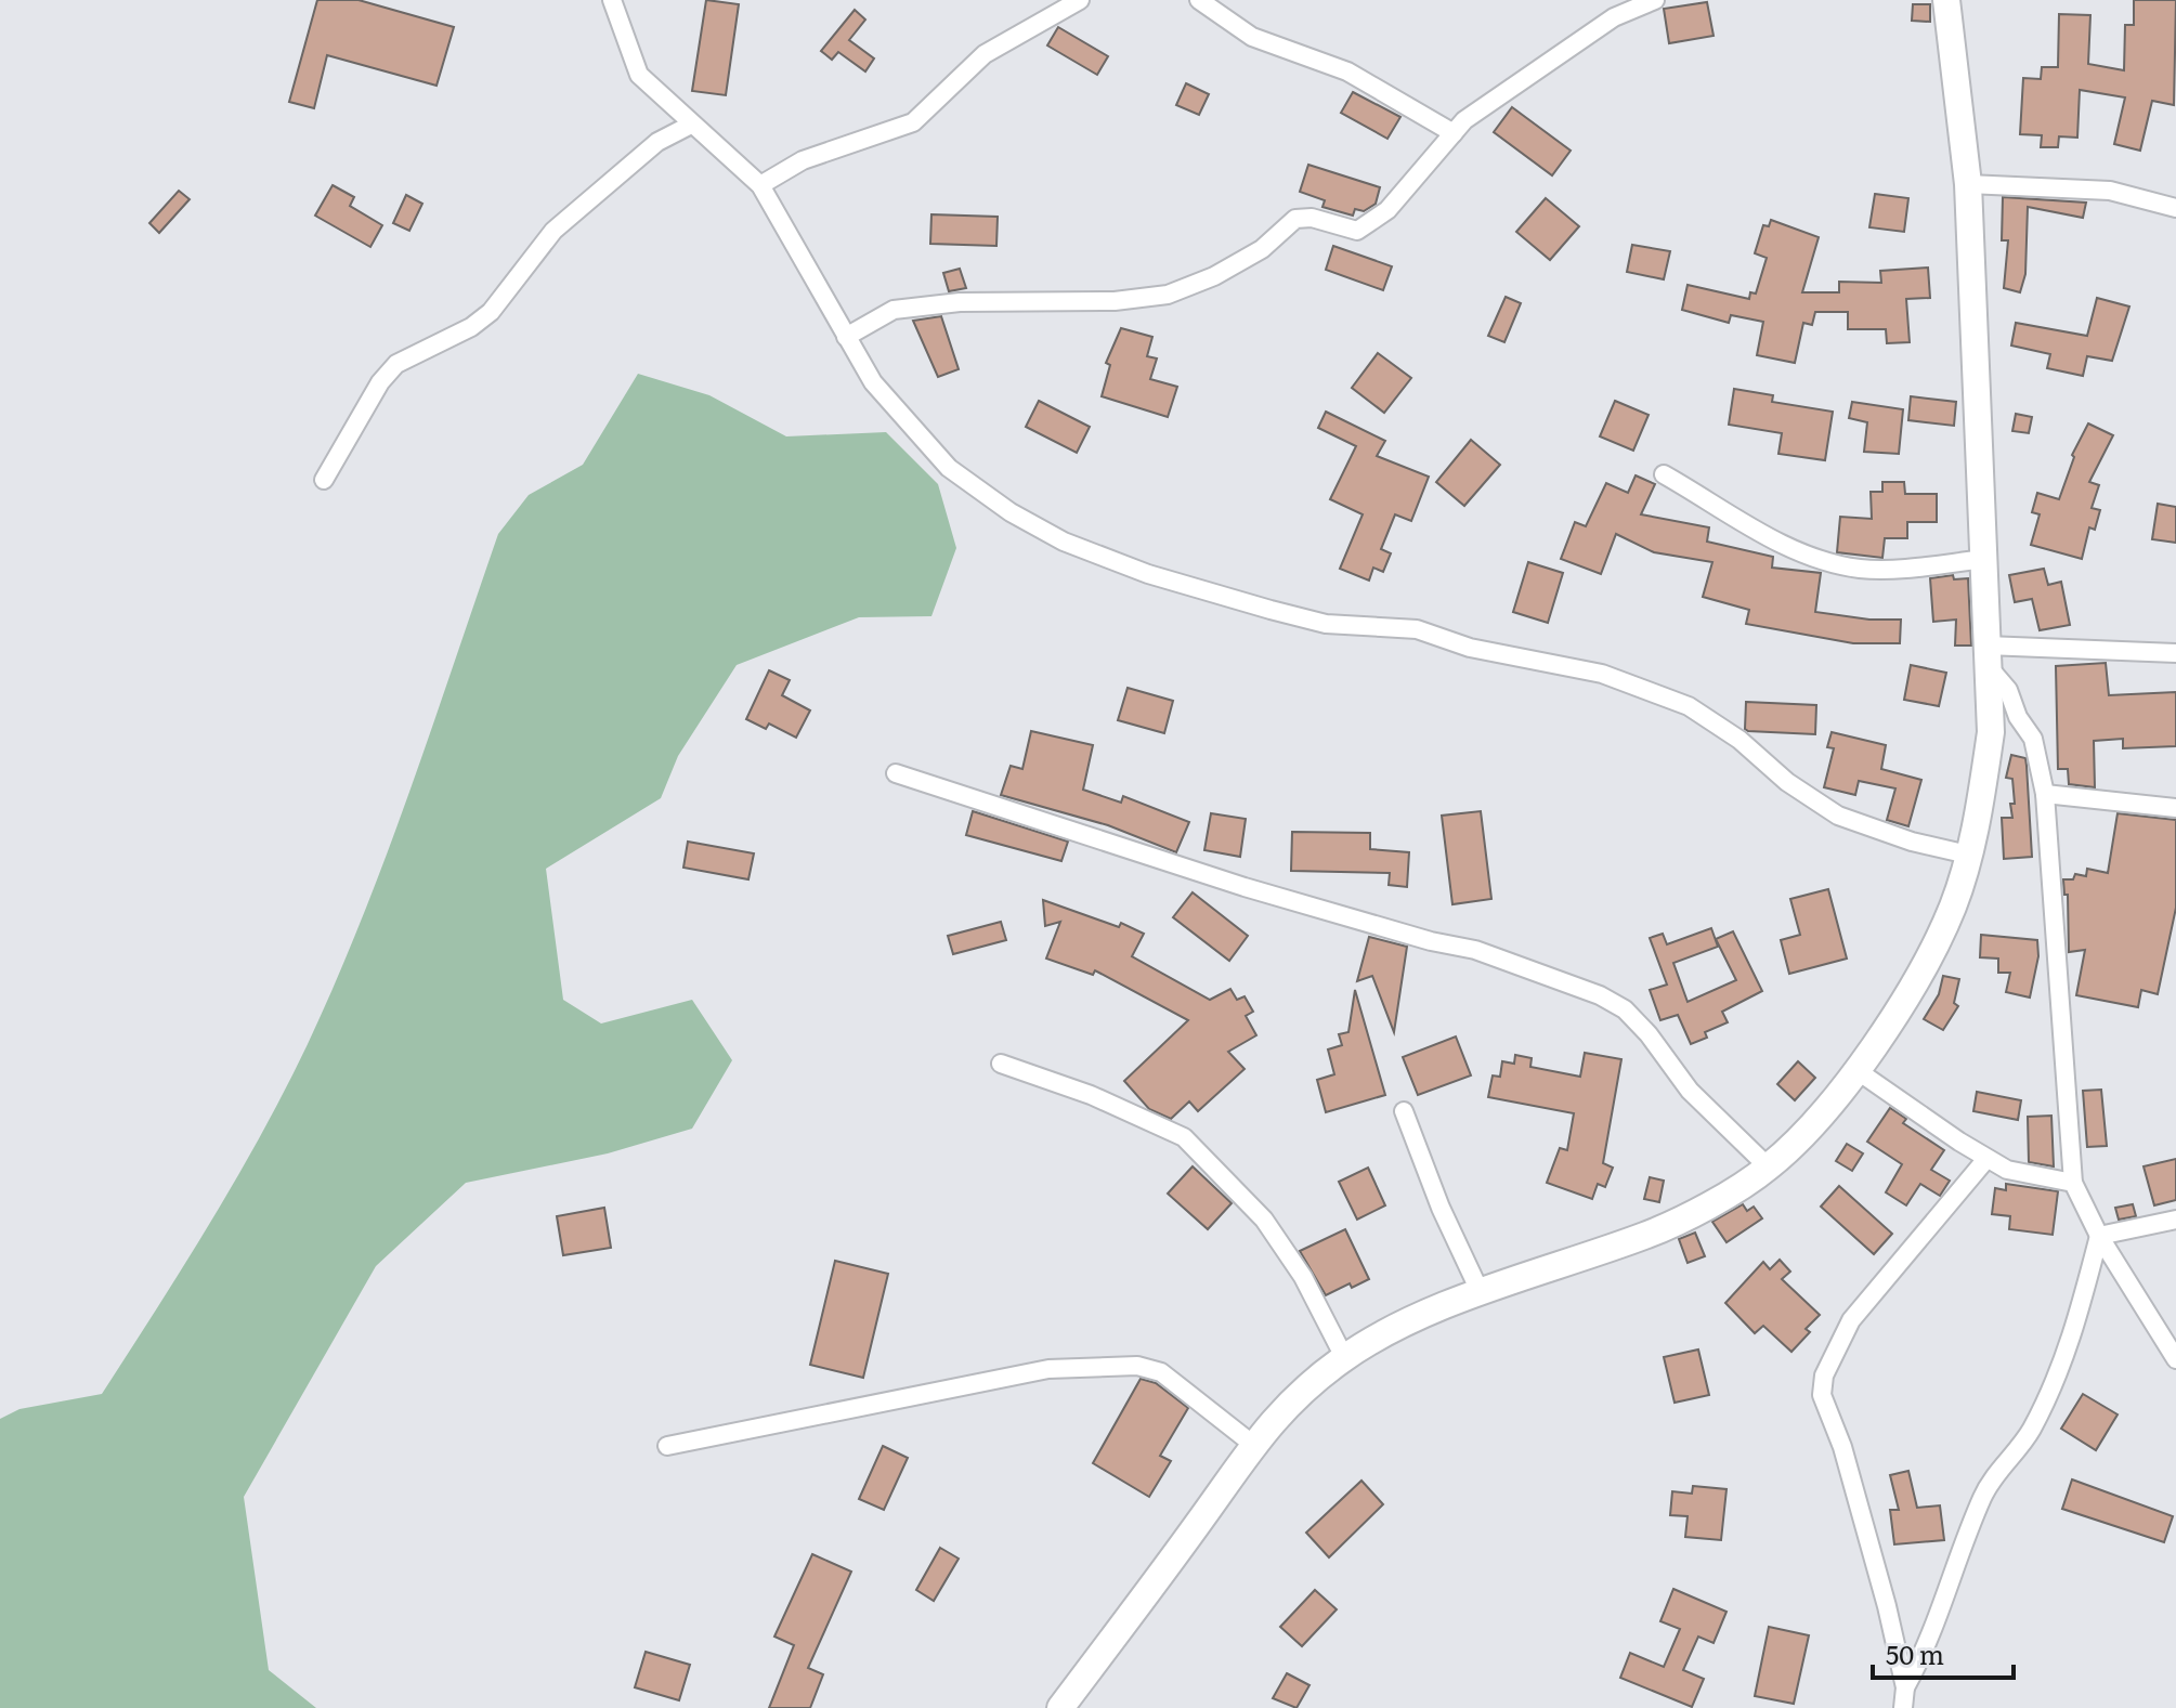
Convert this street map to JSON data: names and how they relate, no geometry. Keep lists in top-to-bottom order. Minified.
{"scale_bar":"50 m"}
